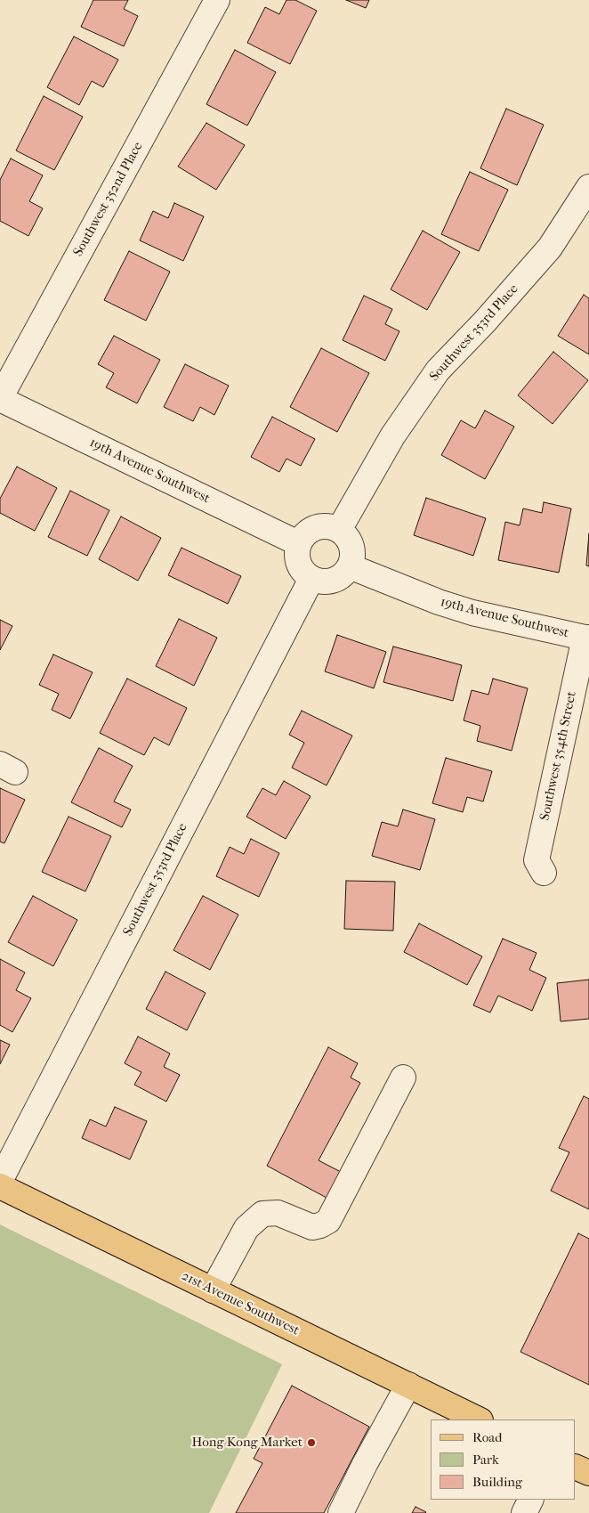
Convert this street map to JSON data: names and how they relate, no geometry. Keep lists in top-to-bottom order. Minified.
{"streets":{"main road":["21st Avenue Southwest"],"street":["Southwest 352nd Place","Southwest 353rd Place","19th Avenue Southwest","Southwest 354th Street"]},"crossings":[["Southwest 352nd Place","19th Avenue Southwest"],["Southwest 353rd Place","19th Avenue Southwest"],["19th Avenue Southwest","Southwest 354th Street"]],"places":["Hong Kong Market"],"legend":["Road","Park","Building"]}
